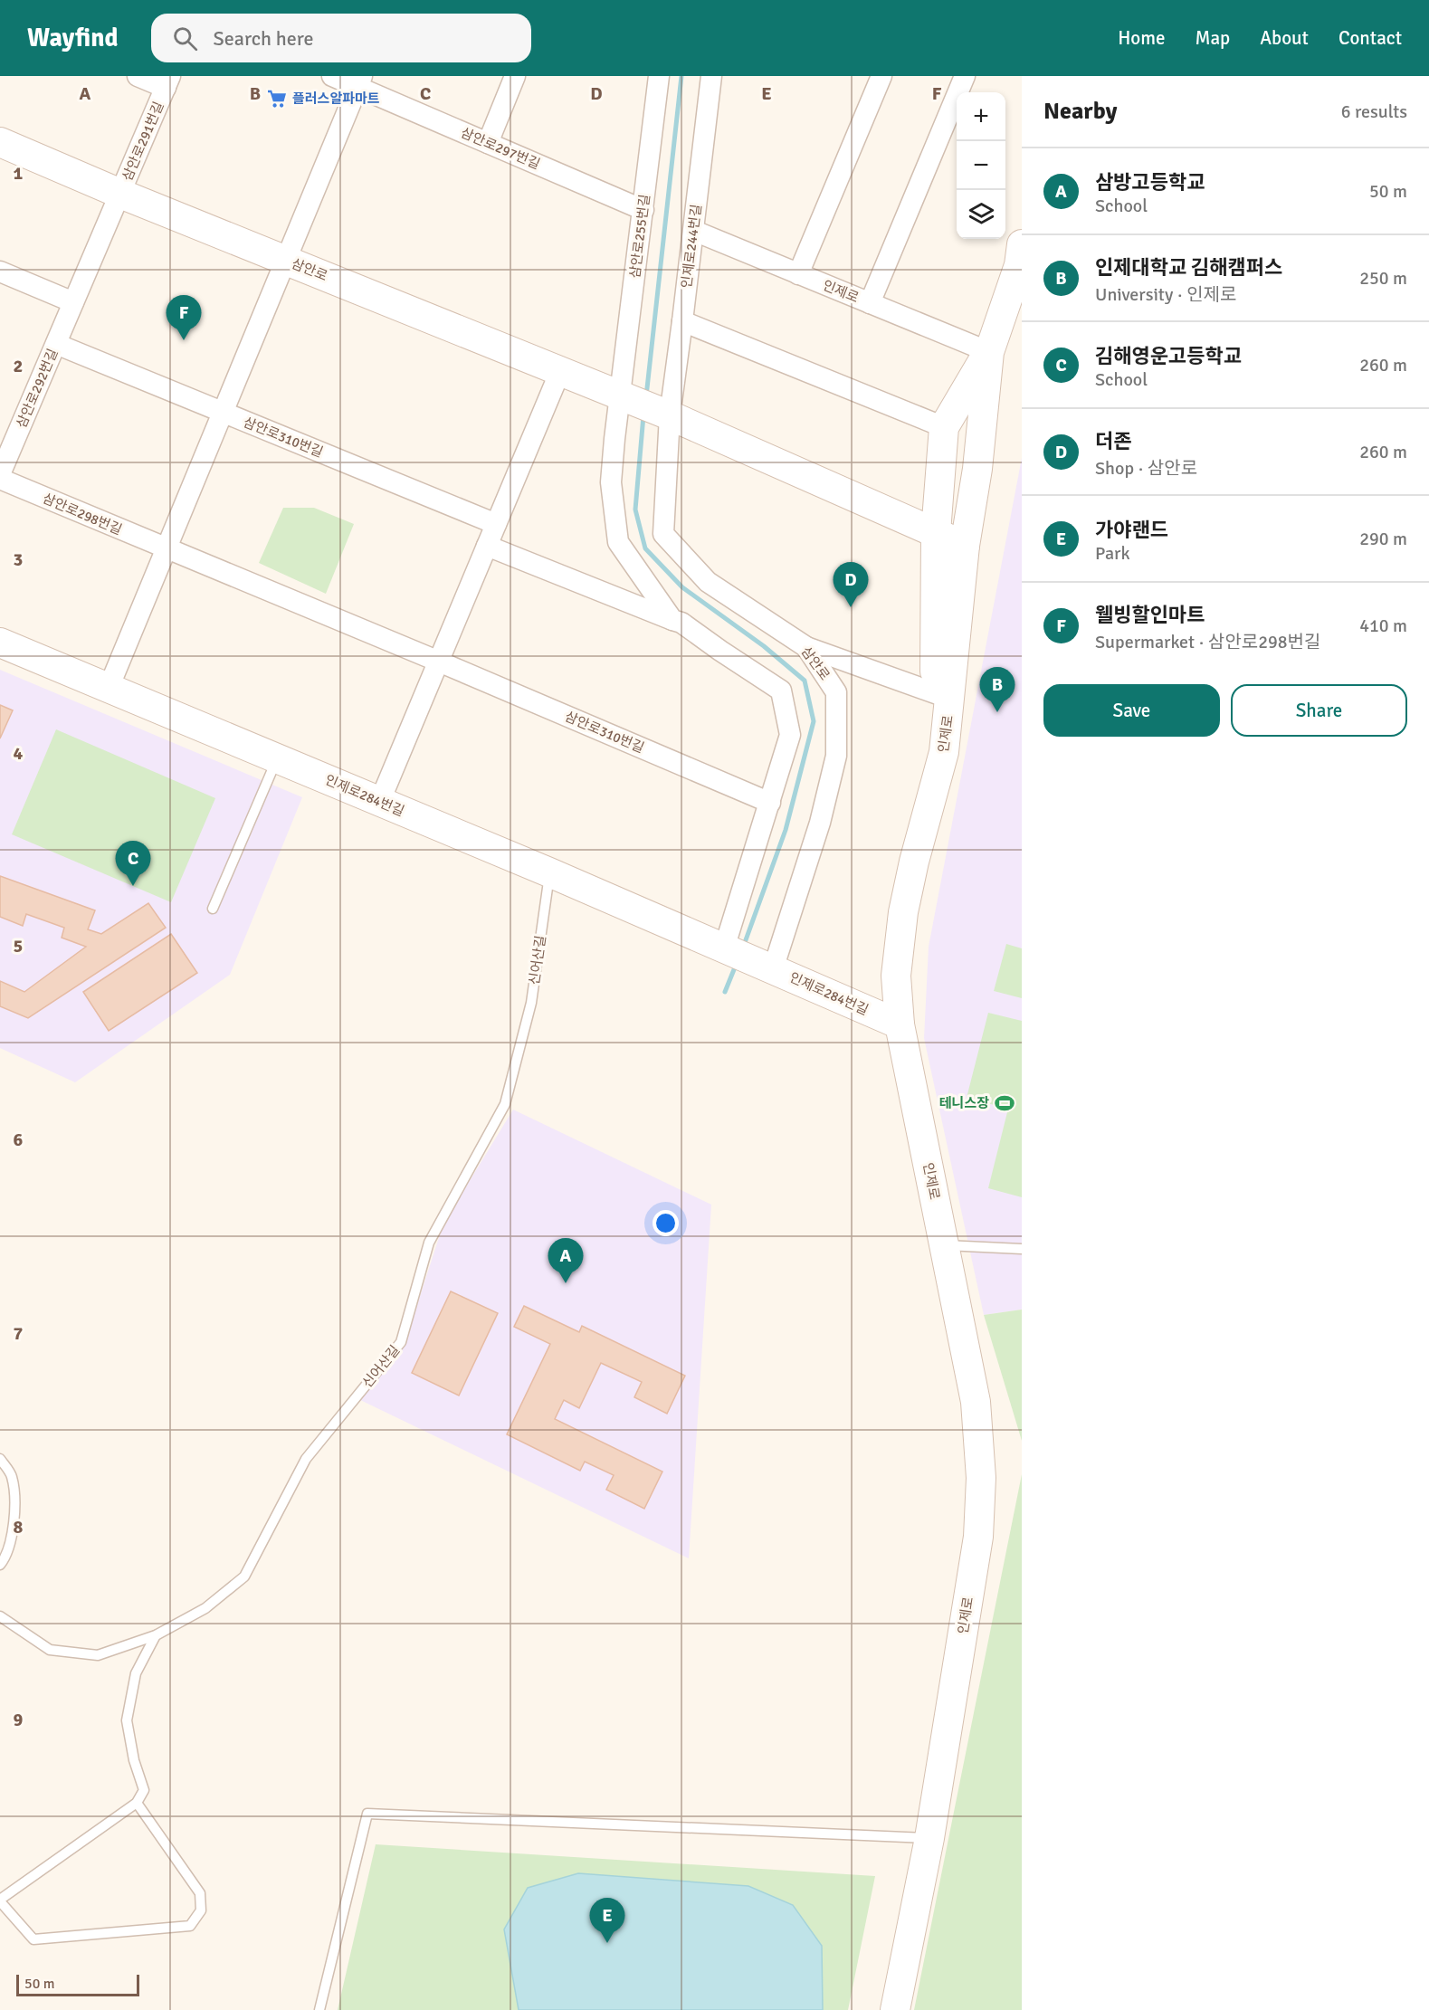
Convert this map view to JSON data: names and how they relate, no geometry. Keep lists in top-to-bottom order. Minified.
{"streets":{"main road":["삼안로","인제로","인제로284번길"],"street":["삼안로291번길","삼안로297번길","삼안로255번길","인제로244번길","삼안로292번길","삼안로310번길","삼안로298번길"],"lane":["신어산길"]},"crossings":[["삼안로291번길","삼안로"],["삼안로291번길","삼안로292번길"],["삼안로297번길","삼안로255번길"],["삼안로255번길","삼안로"],["인제로244번길","삼안로"],["인제로244번길","인제로"],["삼안로","삼안로292번길"],["삼안로","인제로284번길"],["인제로","인제로284번길"],["삼안로310번길","삼안로298번길"],["인제로284번길","신어산길"]],"places":{"supermarket":["플러스알파마트"],"sports":["테니스장"]},"scale_bar":"50 m","page":{"header":"Wayfind","search":"Search here","nav":["Home","Map","About","Contact"],"heading":["Nearby","6 results"],"map_buttons":["+","−"],"list":[{"mark":"A","name":"삼방고등학교","note":"School","value":"50 m"},{"mark":"B","name":"인제대학교 김해캠퍼스","note":"University · 인제로","value":"250 m"},{"mark":"C","name":"김해영운고등학교","note":"School","value":"260 m"},{"mark":"D","name":"더존","note":"Shop · 삼안로","value":"260 m"},{"mark":"E","name":"가야랜드","note":"Park","value":"290 m"},{"mark":"F","name":"웰빙할인마트","note":"Supermarket · 삼안로298번길","value":"410 m"}],"pins":["F","D","B","C","A","E"],"buttons":["Save","Share"],"scale":"50 m"},"grid":{"columns":["A","B","C","D","E","F"],"rows":["1","2","3","4","5","6","7","8","9"]}}
